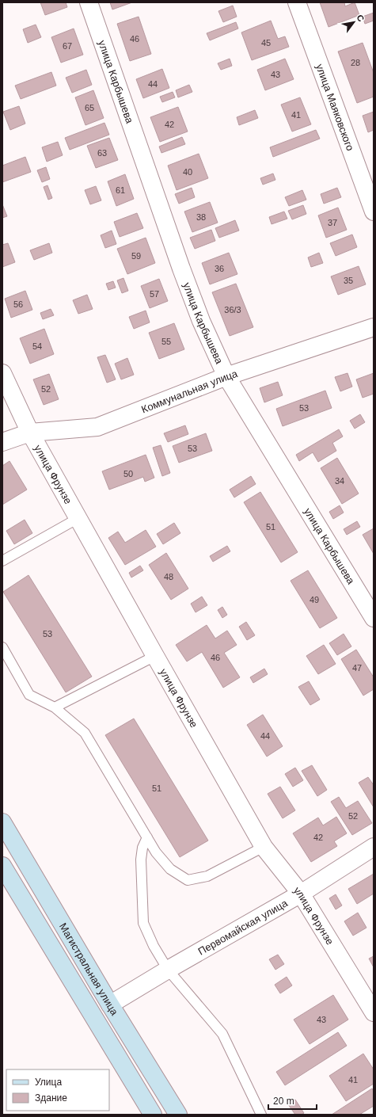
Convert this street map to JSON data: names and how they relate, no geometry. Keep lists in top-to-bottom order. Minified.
{"streets":{"main road":["Магистральная улица"],"street":["улица Карбышева","улица Маяковского","Коммунальная улица","улица Фрунзе","Первомайская улица"]},"crossings":[["улица Карбышева","Коммунальная улица"],["Коммунальная улица","улица Фрунзе"],["улица Фрунзе","Первомайская улица"],["Первомайская улица","Магистральная улица"]],"house_numbers":["46","45","67","28","43","44","65","41","42","63","40","61","38","37","59","36","35","57","56","36/3","55","54","52","53","53","50","34","51","48","49","53","46","47","44","51","52","42","43","41"],"legend":["Улица","Здание"],"scale_bar":"20 m","north":"top right"}
